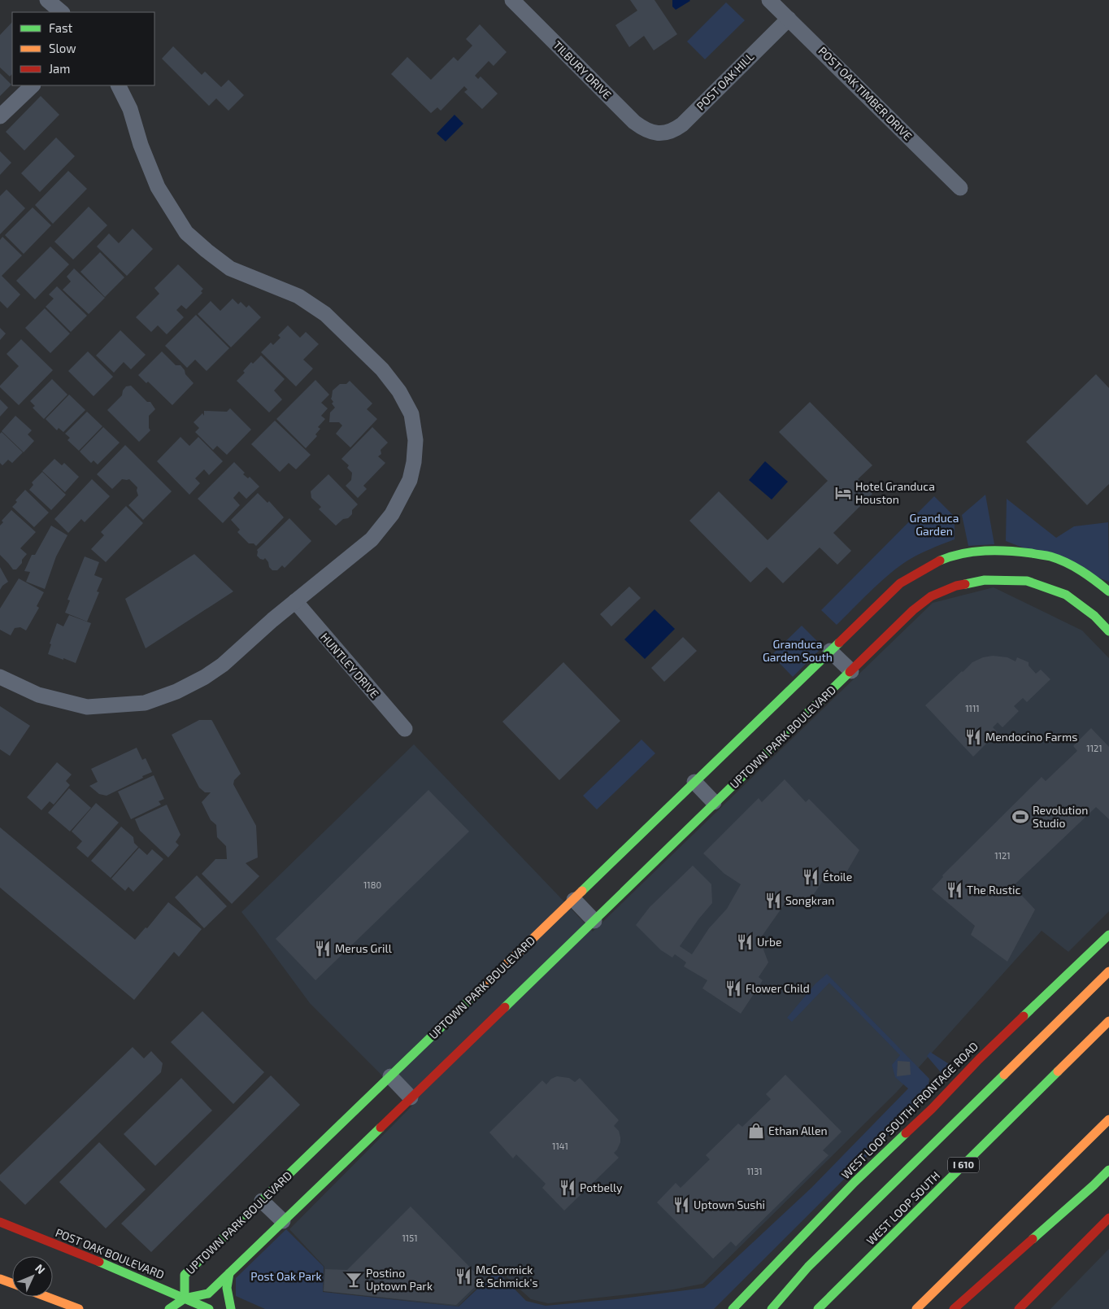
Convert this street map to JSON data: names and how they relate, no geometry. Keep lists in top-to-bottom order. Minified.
{"streets":{"main road":["UPTOWN PARK BOULEVARD","WEST LOOP SOUTH FRONTAGE ROAD","I 610","WEST LOOP SOUTH","POST OAK BOULEVARD"],"street":["TILBURY DRIVE","POST OAK HILL","POST OAK TIMBER DRIVE","HUNTLEY DRIVE"]},"crossings":[["TILBURY DRIVE","POST OAK HILL"],["POST OAK HILL","POST OAK TIMBER DRIVE"],["UPTOWN PARK BOULEVARD","POST OAK BOULEVARD"]],"parks":["Granduca Garden","Granduca Garden South","Post Oak Park"],"places":{"hotel":["Hotel Granduca Houston"],"restaurant":["Mendocino Farms","Étoile","The Rustic","Songkran","Urbe","Merus Grill","Flower Child","Potbelly","Uptown Sushi","McCormick & Schmick's"],"sports":["Revolution Studio"],"shop":["Ethan Allen"],"bar":["Postino Uptown Park"]},"house_numbers":["1111","1121","1121","1180","1141","1131","1151"],"legend":["Fast","Slow","Jam"],"north":"top right"}
